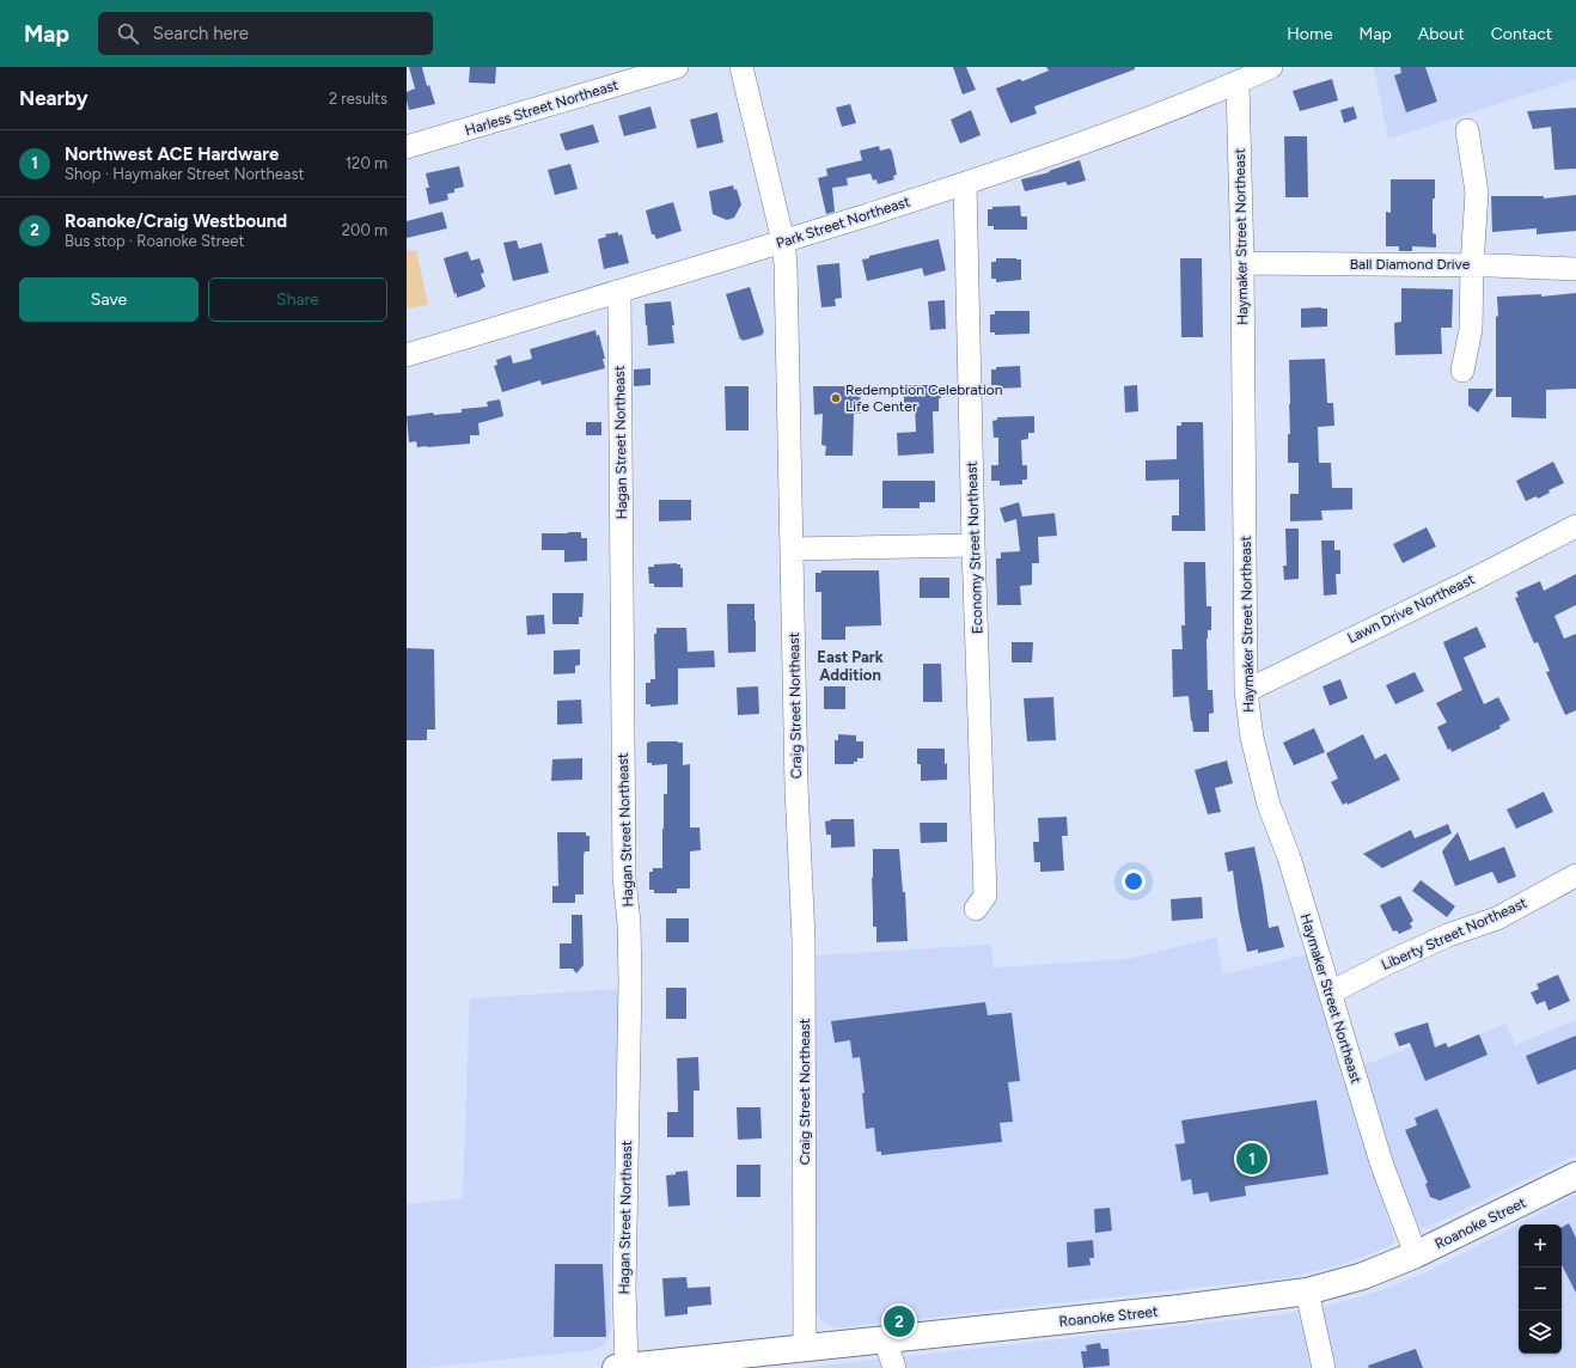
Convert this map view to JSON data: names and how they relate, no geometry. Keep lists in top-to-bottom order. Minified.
{"streets":{"main road":["Roanoke Street"],"street":["Harless Street Northeast","Park Street Northeast","Haymaker Street Northeast","Ball Diamond Drive","Hagan Street Northeast","Economy Street Northeast","Lawn Drive Northeast","Craig Street Northeast","Liberty Street Northeast"]},"crossings":[["Park Street Northeast","Haymaker Street Northeast"],["Park Street Northeast","Hagan Street Northeast"],["Park Street Northeast","Economy Street Northeast"],["Park Street Northeast","Craig Street Northeast"],["Haymaker Street Northeast","Ball Diamond Drive"],["Haymaker Street Northeast","Lawn Drive Northeast"],["Haymaker Street Northeast","Liberty Street Northeast"],["Haymaker Street Northeast","Roanoke Street"],["Hagan Street Northeast","Roanoke Street"],["Craig Street Northeast","Roanoke Street"]],"districts":["East Park Addition"],"places":["Redemption Celebration Life Center"],"page":{"header":"Map","search":"Search here","nav":["Home","Map","About","Contact"],"heading":["Nearby","2 results"],"list":[{"mark":"1","name":"Northwest ACE Hardware","note":"Shop · Haymaker Street Northeast","value":"120 m"},{"mark":"2","name":"Roanoke/Craig Westbound","note":"Bus stop · Roanoke Street","value":"200 m"}],"buttons":["Save","Share"],"pins":["1","2"],"map_buttons":["+","−"]}}
